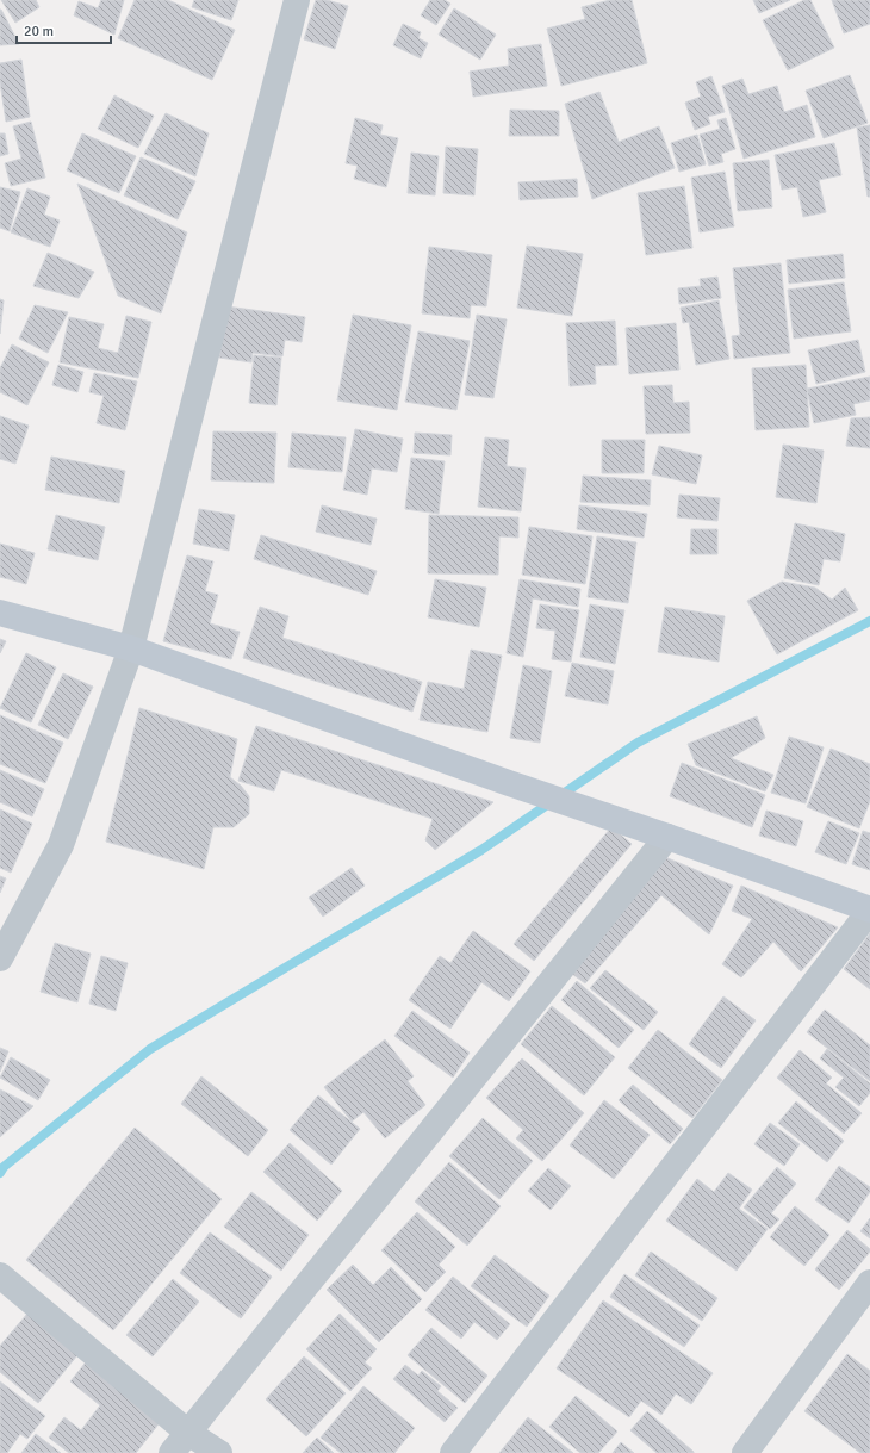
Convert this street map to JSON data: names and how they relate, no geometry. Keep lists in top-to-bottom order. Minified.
{"scale_bar":"20 m"}
